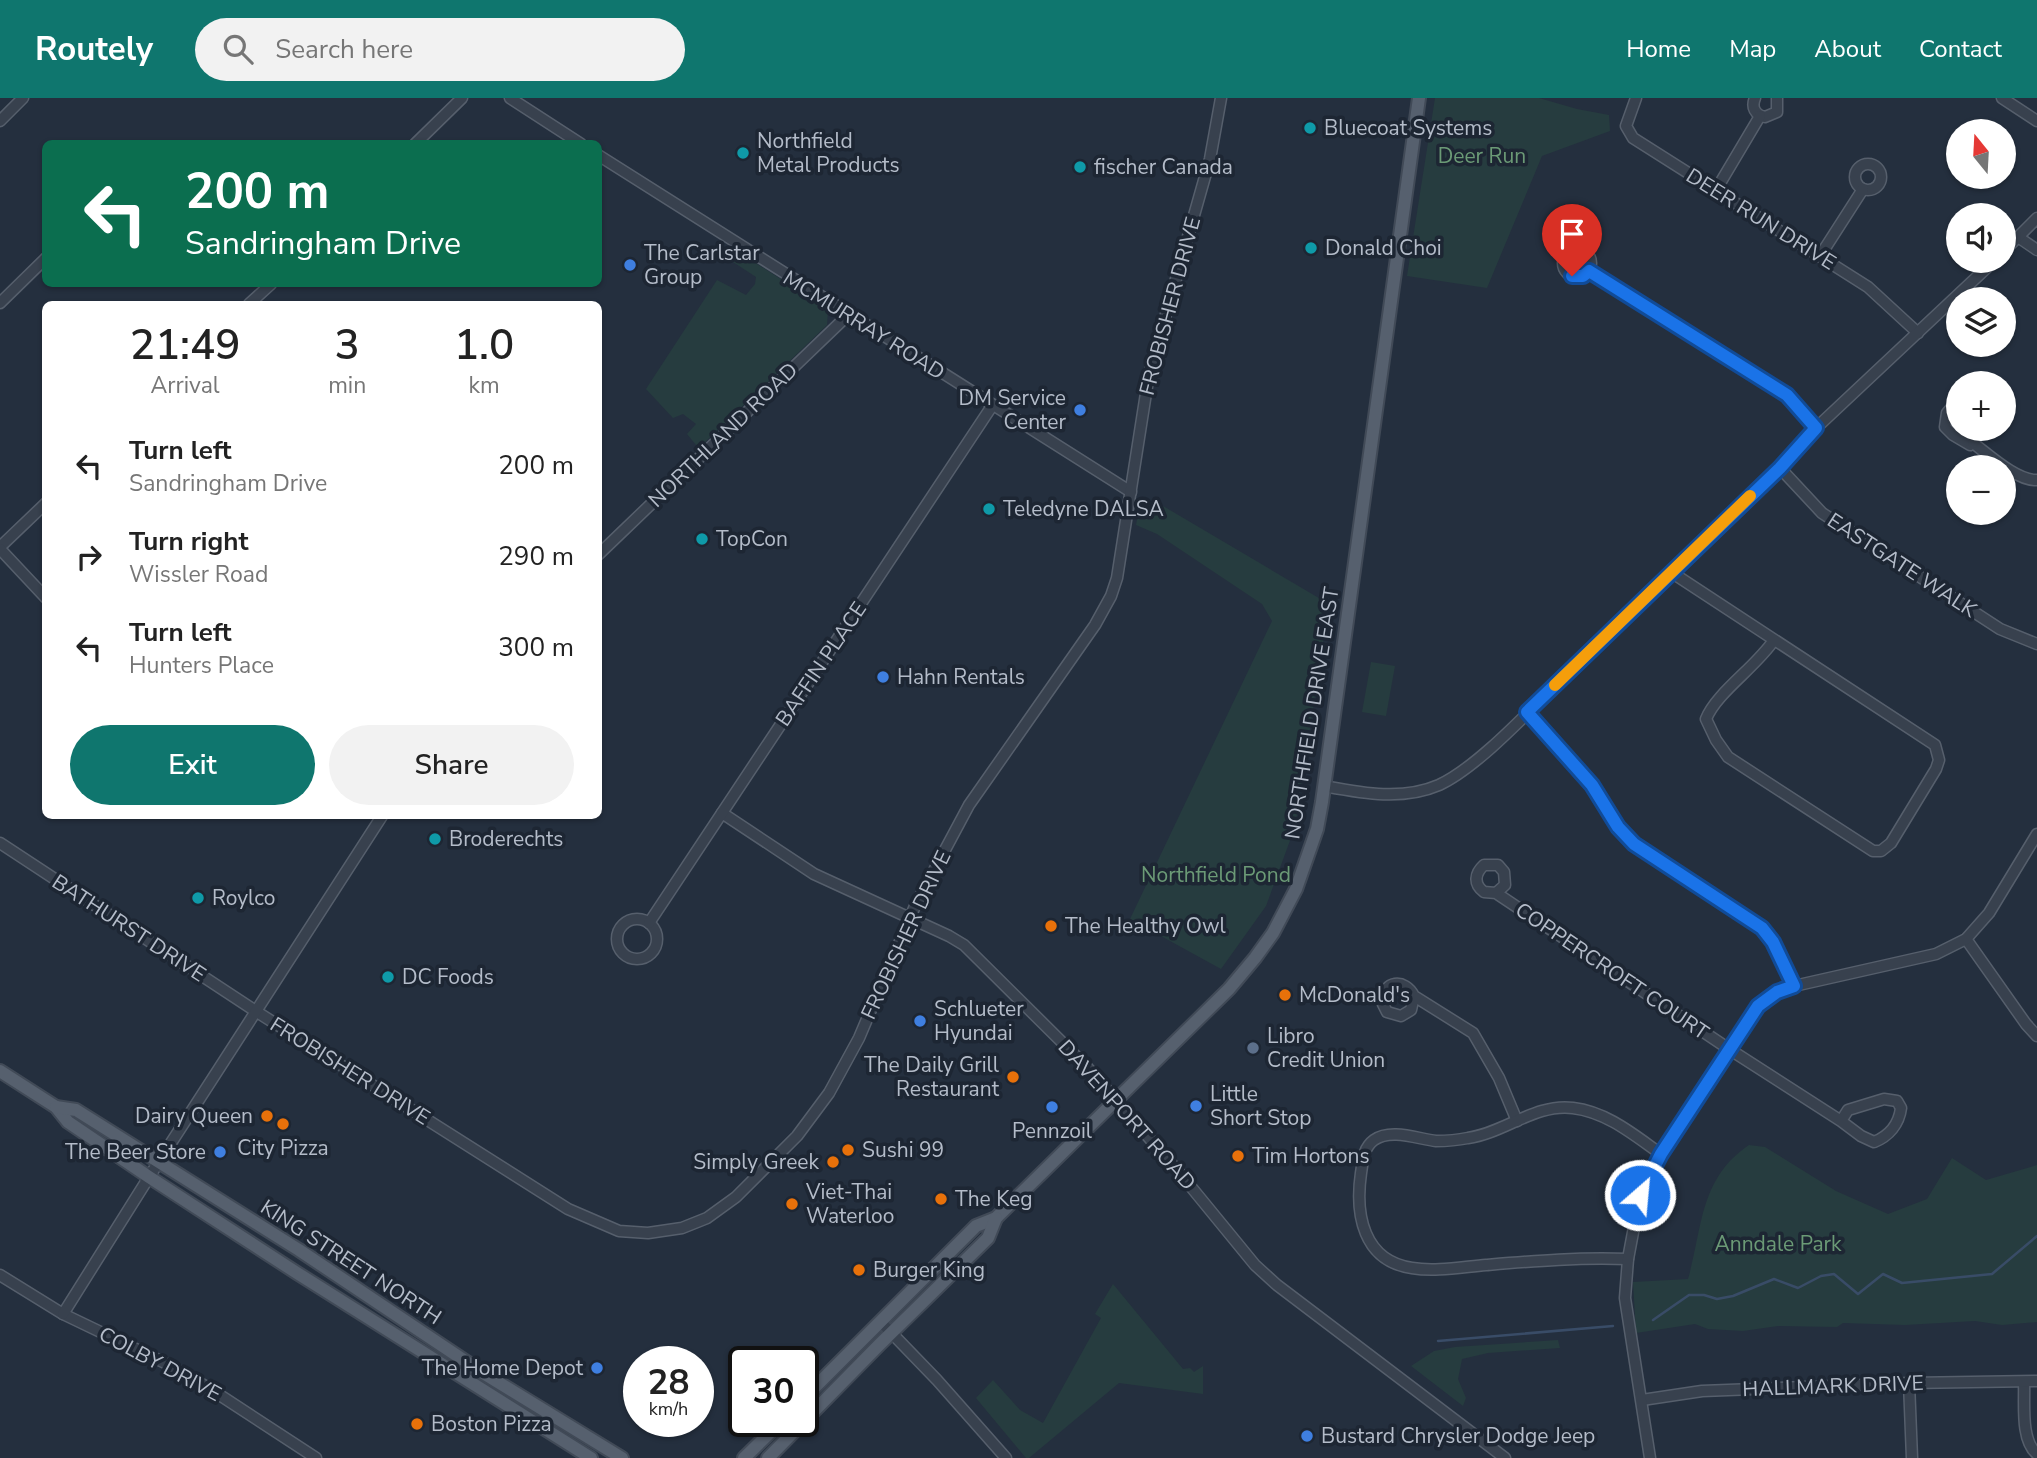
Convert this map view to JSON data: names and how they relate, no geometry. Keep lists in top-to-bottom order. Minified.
{"streets":{"main road":["NORTHFIELD DRIVE EAST","KING STREET NORTH"],"street":["DEER RUN DRIVE","FROBISHER DRIVE","MCMURRAY ROAD","NORTHLAND ROAD","EASTGATE WALK","BAFFIN PLACE","BATHURST DRIVE","COPPERCROFT COURT","DAVENPORT ROAD","COLBY DRIVE","HALLMARK DRIVE"]},"crossings":[["FROBISHER DRIVE","MCMURRAY ROAD"],["FROBISHER DRIVE","BATHURST DRIVE"],["FROBISHER DRIVE","DAVENPORT ROAD"],["MCMURRAY ROAD","NORTHLAND ROAD"],["MCMURRAY ROAD","BAFFIN PLACE"],["BAFFIN PLACE","DAVENPORT ROAD"],["NORTHFIELD DRIVE EAST","DAVENPORT ROAD"]],"parks":["Deer Run","Northfield Pond","Anndale Park"],"places":["Bluecoat Systems","Northfield Metal Products","fischer Canada","Donald Choi","The Carlstar Group","DM Service Center","Teledyne DALSA","TopCon","Hahn Rentals","Broderechts","Roylco","The Healthy Owl","DC Foods","McDonald's","Schlueter Hyundai","Libro Credit Union","The Daily Grill Restaurant","Little Short Stop","Pennzoil","Dairy Queen","City Pizza","Sushi 99","The Beer Store","Tim Hortons","Simply Greek","The Keg","Viet-Thai Waterloo","Burger King","The Home Depot","Boston Pizza","Bustard Chrysler Dodge Jeep"],"north":"top","page":{"header":"Routely","search":"Search here","nav":["Home","Map","About","Contact"],"map_buttons":["+","−"],"turn":["200 m","Sandringham Drive"],"eta":["21:49","Arrival","3","min","1.0","km"],"list":[{"name":"Turn left","note":"Sandringham Drive","value":"200 m"},{"name":"Turn right","note":"Wissler Road","value":"290 m"},{"name":"Turn left","note":"Hunters Place","value":"300 m"}],"buttons":["Exit","Share"],"speed":"28 km/h","limit":"30"}}
